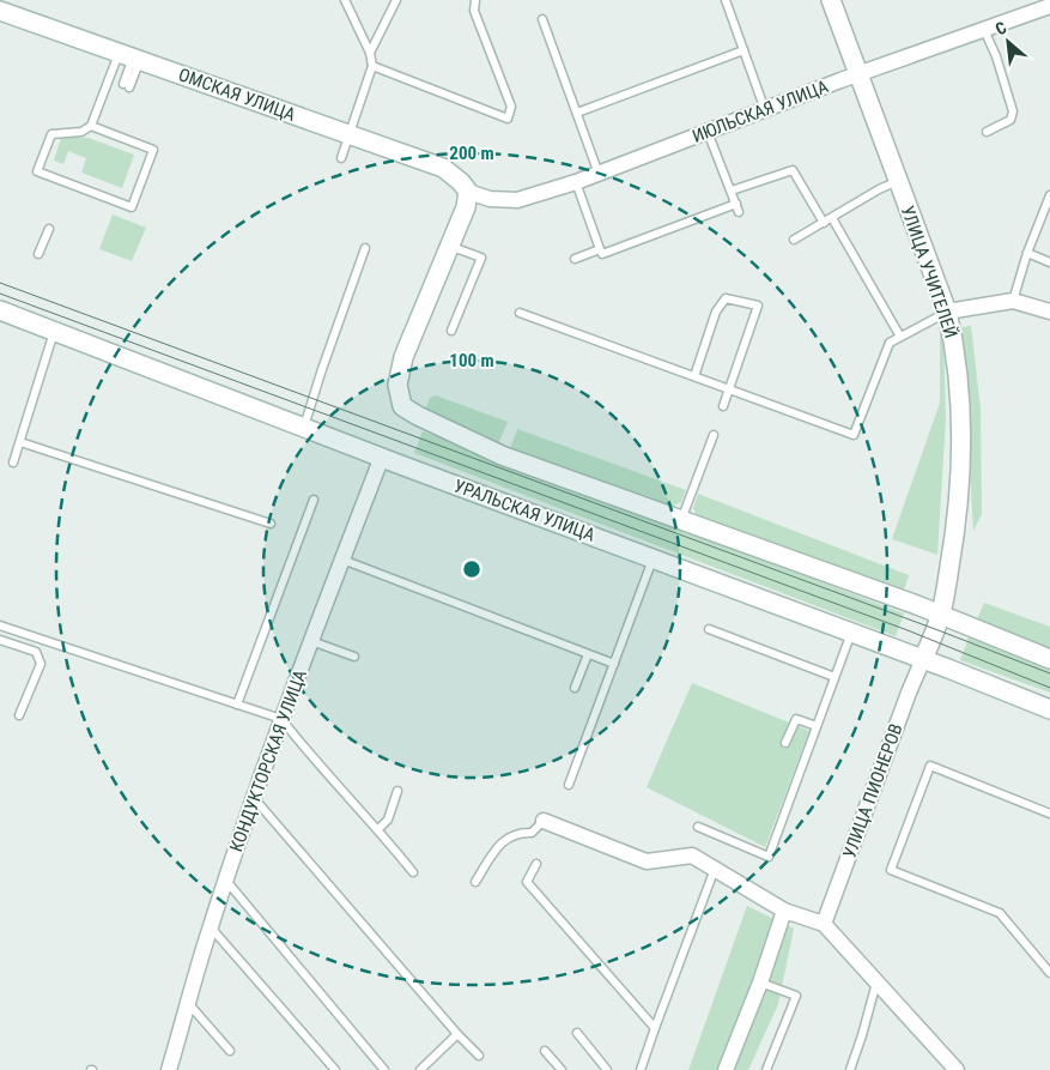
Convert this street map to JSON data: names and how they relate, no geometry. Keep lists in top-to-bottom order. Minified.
{"streets":{"main road":["ОМСКАЯ УЛИЦА","УЛИЦА УЧИТЕЛЕЙ","УРАЛЬСКАЯ УЛИЦА"],"street":["ИЮЛЬСКАЯ УЛИЦА","КОНДУКТОРСКАЯ УЛИЦА","УЛИЦА ПИОНЕРОВ"]},"crossings":[["ОМСКАЯ УЛИЦА","ИЮЛЬСКАЯ УЛИЦА"],["ИЮЛЬСКАЯ УЛИЦА","УЛИЦА УЧИТЕЛЕЙ"],["УЛИЦА УЧИТЕЛЕЙ","УРАЛЬСКАЯ УЛИЦА"],["УЛИЦА УЧИТЕЛЕЙ","УЛИЦА ПИОНЕРОВ"],["УРАЛЬСКАЯ УЛИЦА","КОНДУКТОРСКАЯ УЛИЦА"],["УРАЛЬСКАЯ УЛИЦА","УЛИЦА ПИОНЕРОВ"]],"north":"top left","rings":["200 m","100 m"]}
